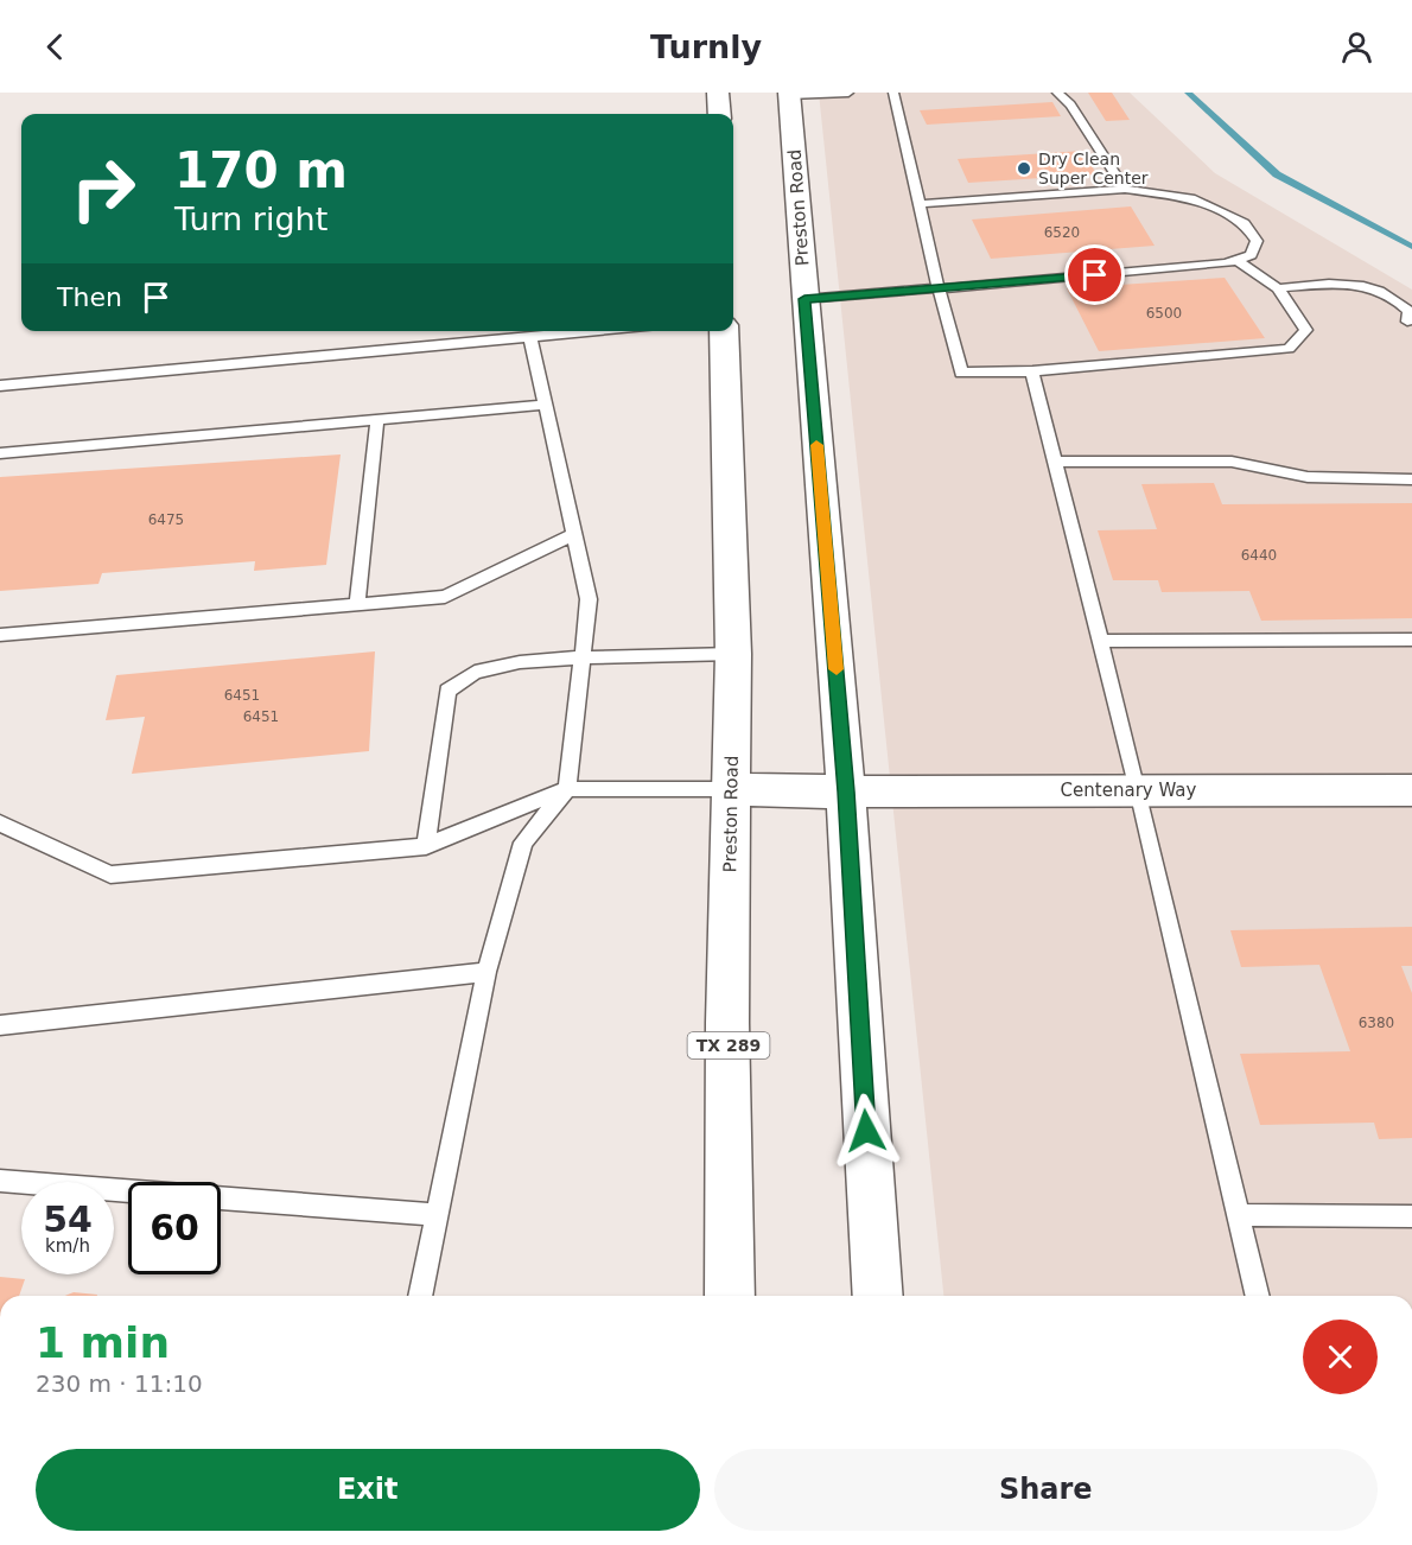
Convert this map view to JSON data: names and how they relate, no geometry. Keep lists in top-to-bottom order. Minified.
{"streets":{"main road":["Preston Road","TX 289"],"street":["Centenary Way"]},"crossings":[["Preston Road","Centenary Way"]],"places":["Dry Clean Super Center"],"house_numbers":["6520","6500","6475","6440","6451","6451","6380"],"page":{"header":"Turnly","turn":["170 m","Turn right"],"then":"Then","speed":"54 km/h","limit":"60","heading":["1 min","230 m · 11:10"],"buttons":["Exit","Share"]}}
